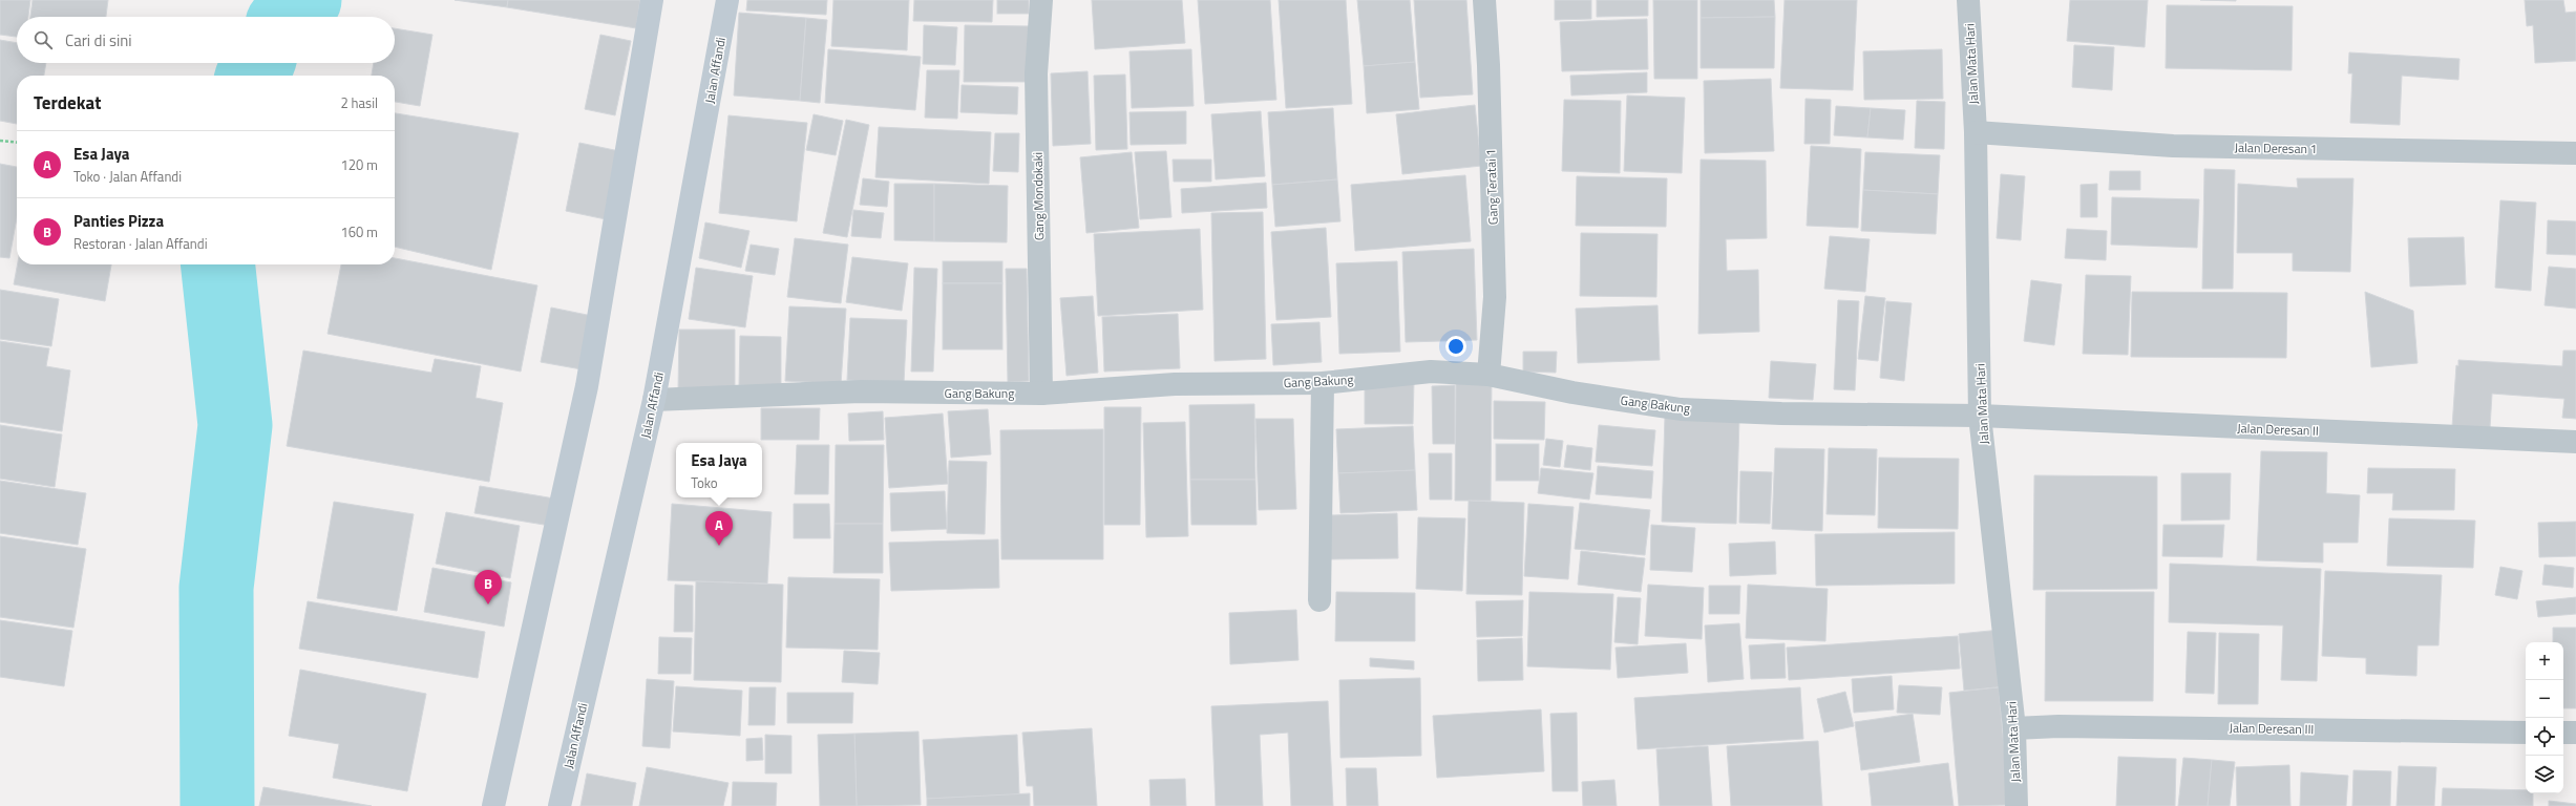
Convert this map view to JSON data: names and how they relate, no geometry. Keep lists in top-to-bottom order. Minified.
{"streets":{"main road":["Jalan Affandi"],"street":["Jalan Mata Hari","Jalan Deresan 1","Gang Teratai 1","Gang Mondokaki","Gang Bakung","Jalan Deresan II","Jalan Deresan III"]},"crossings":[["Jalan Mata Hari","Jalan Deresan 1"],["Jalan Mata Hari","Gang Bakung"],["Jalan Mata Hari","Jalan Deresan II"],["Jalan Mata Hari","Jalan Deresan III"],["Jalan Affandi","Gang Bakung"],["Gang Teratai 1","Gang Bakung"],["Gang Mondokaki","Gang Bakung"],["Gang Bakung","Jalan Deresan II"]],"page":{"search":"Cari di sini","heading":["Terdekat","2 hasil"],"list":[{"mark":"A","name":"Esa Jaya","note":"Toko · Jalan Affandi","value":"120 m"},{"mark":"B","name":"Panties Pizza","note":"Restoran · Jalan Affandi","value":"160 m"}],"popup":["Esa Jaya","Toko"],"pins":["A","B"],"map_buttons":["+","−"]}}
